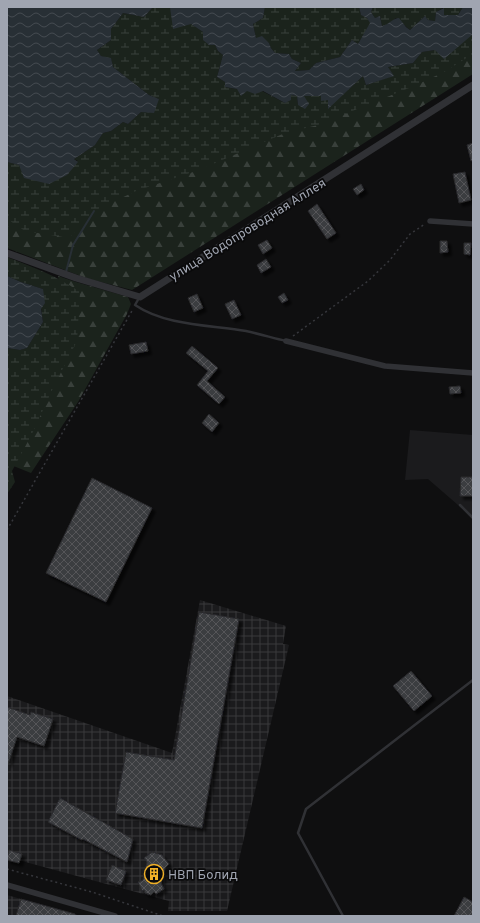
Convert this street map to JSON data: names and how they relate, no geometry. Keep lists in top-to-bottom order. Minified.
{"streets":{"street":["улица Водопроводная Аллея"]},"places":{"building":["НВП Болид"]}}
